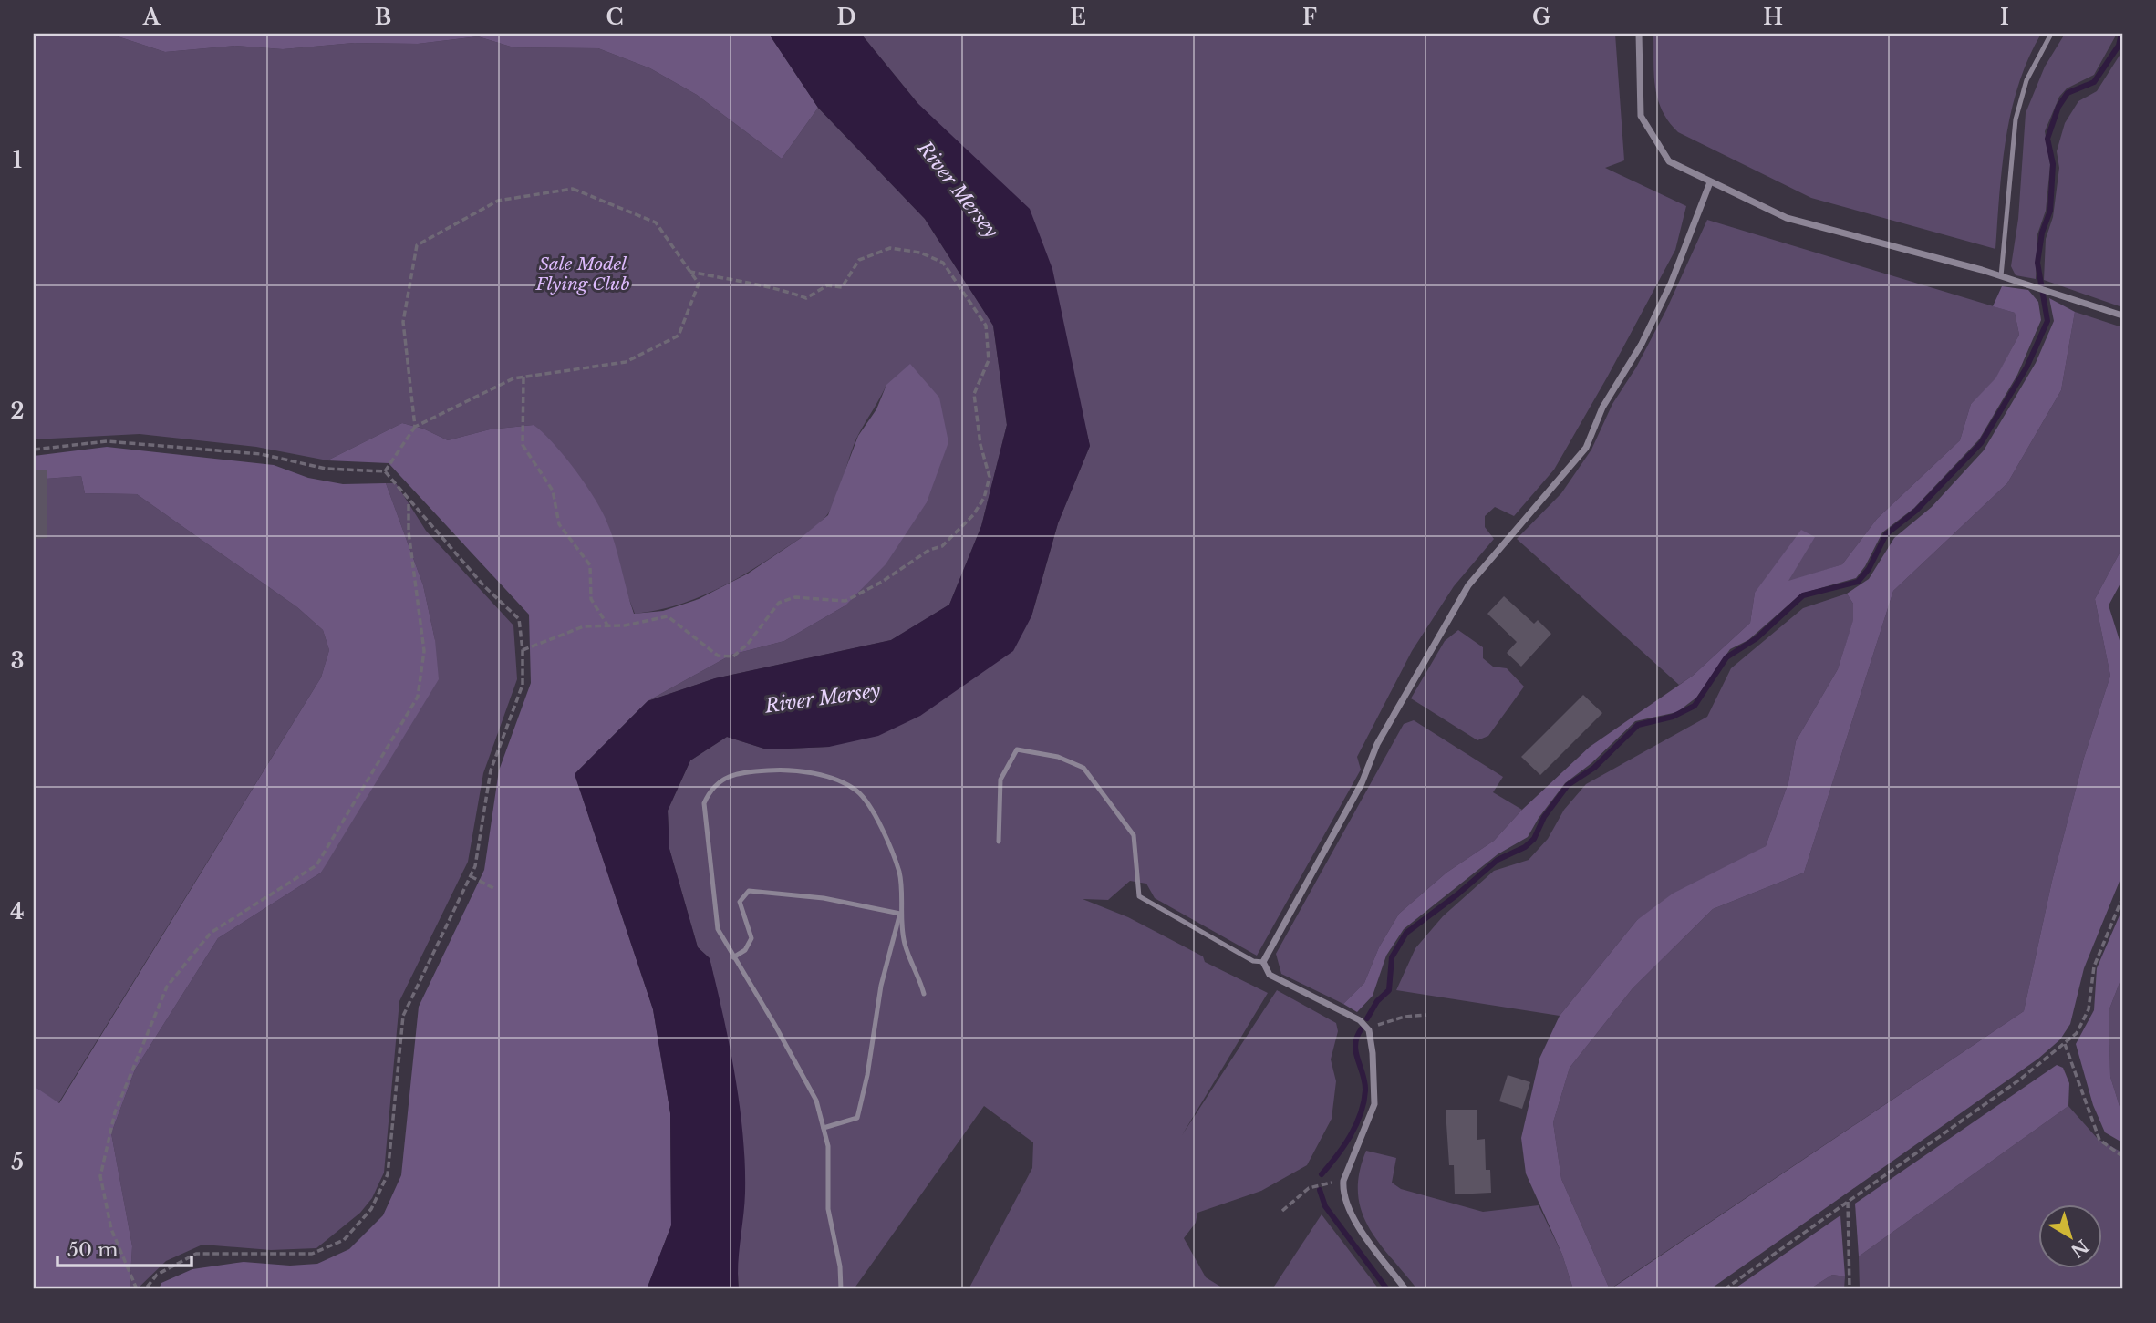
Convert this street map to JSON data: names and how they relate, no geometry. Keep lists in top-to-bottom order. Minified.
{"water":["River Mersey"],"parks":["Sale Model Flying Club"],"scale_bar":"50 m","north":"bottom right","grid":{"columns":["A","B","C","D","E","F","G","H","I"],"rows":["1","2","3","4","5"]}}
